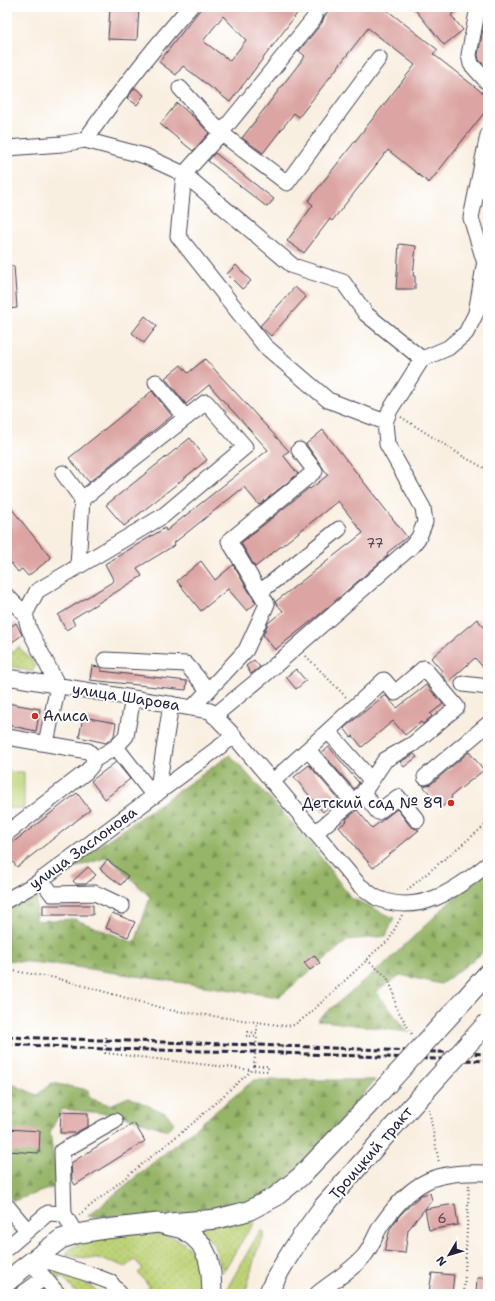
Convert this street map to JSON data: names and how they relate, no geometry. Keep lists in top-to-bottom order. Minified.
{"streets":{"main road":["Троицкий тракт"],"street":["улица Шарова","улица Заслонова"]},"crossings":[["улица Шарова","улица Заслонова"]],"places":["Алиса","Детский сад № 89"],"house_numbers":["77","6"],"north":"bottom left"}
